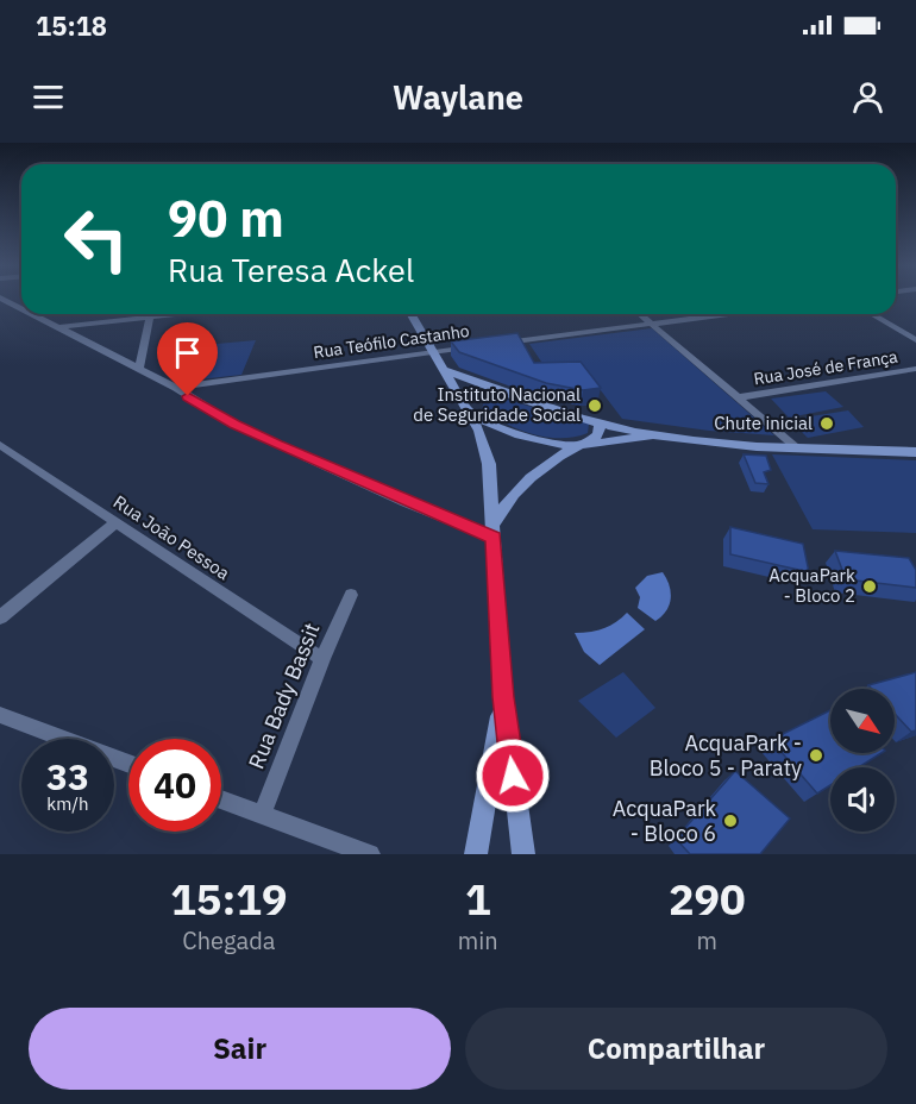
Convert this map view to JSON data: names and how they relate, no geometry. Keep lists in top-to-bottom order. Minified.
{"streets":{"street":["Rua Teófilo Castanho","Rua José de França","Rua João Pessoa","Rua Bady Bassit"]},"crossings":[["Rua João Pessoa","Rua Bady Bassit"]],"places":["Instituto Nacional de Seguridade Social","Chute inicial","AcquaPark - Bloco 2","AcquaPark - Bloco 5 - Paraty","AcquaPark - Bloco 6"],"north":"bottom right","page":{"status":"15:18","header":"Waylane","turn":["90 m","Rua Teresa Ackel"],"speed":"33 km/h","limit":"40","eta":["15:19","Chegada","1","min","290","m"],"buttons":["Sair","Compartilhar"]}}
